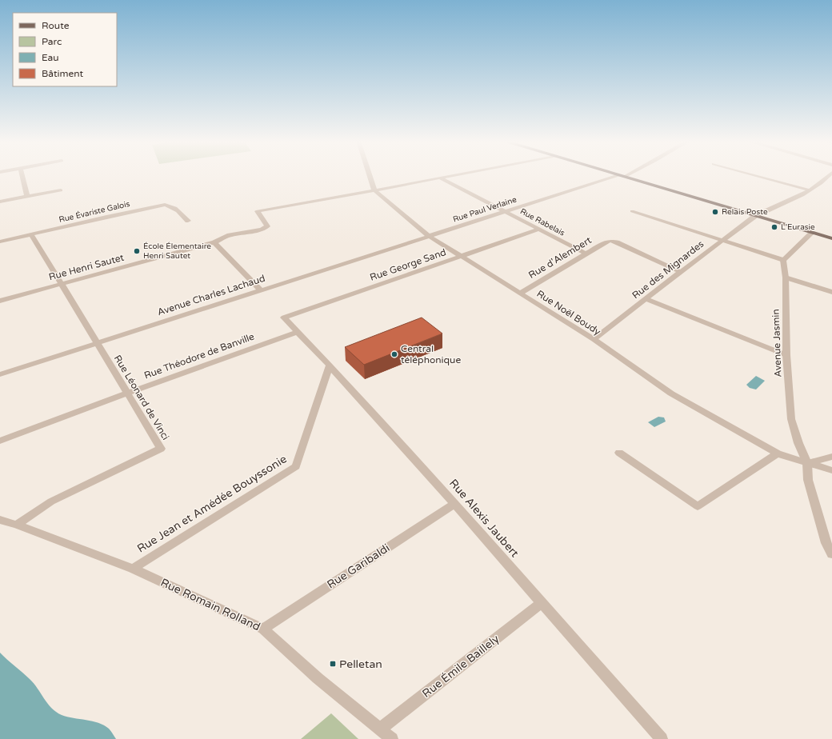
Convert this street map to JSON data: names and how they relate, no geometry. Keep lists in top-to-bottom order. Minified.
{"streets":{"street":["Rue Paul Verlaine","Rue Évariste Galois","Rue Rabelais","Rue d'Alembert","Rue George Sand","Rue Henri Sautet","Rue des Mignardes","Avenue Charles Lachaud","Rue Noël Boudy","Avenue Jasmin","Rue Théodore de Banville","Rue Léonard de Vinci","Rue Jean et Amédée Bouyssonie","Rue Alexis Jaubert","Rue Garibaldi","Rue Romain Rolland","Rue Émile Baillely"]},"crossings":[["Rue Paul Verlaine","Rue Rabelais"],["Rue Paul Verlaine","Avenue Charles Lachaud"],["Rue Paul Verlaine","Rue Noël Boudy"],["Rue Évariste Galois","Rue Léonard de Vinci"],["Rue Rabelais","Rue d'Alembert"],["Rue Rabelais","Rue George Sand"],["Rue d'Alembert","Rue des Mignardes"],["Rue d'Alembert","Rue Noël Boudy"],["Rue George Sand","Rue Noël Boudy"],["Rue George Sand","Rue Alexis Jaubert"],["Rue Henri Sautet","Rue Noël Boudy"],["Rue Henri Sautet","Rue Léonard de Vinci"],["Rue des Mignardes","Rue Noël Boudy"],["Avenue Charles Lachaud","Rue Noël Boudy"],["Avenue Charles Lachaud","Rue Léonard de Vinci"],["Rue Noël Boudy","Avenue Jasmin"],["Rue Théodore de Banville","Rue Léonard de Vinci"],["Rue Théodore de Banville","Rue Alexis Jaubert"],["Rue Léonard de Vinci","Rue Romain Rolland"],["Rue Jean et Amédée Bouyssonie","Rue Alexis Jaubert"],["Rue Jean et Amédée Bouyssonie","Rue Romain Rolland"],["Rue Alexis Jaubert","Rue Garibaldi"],["Rue Alexis Jaubert","Rue Émile Baillely"],["Rue Garibaldi","Rue Romain Rolland"],["Rue Romain Rolland","Rue Émile Baillely"]],"places":{"other":["Relais Poste","L'Eurasie","École Élementaire Henri Sautet","Central téléphonique"],"transit":["Pelletan"]},"legend":["Route","Parc","Eau","Bâtiment"]}
